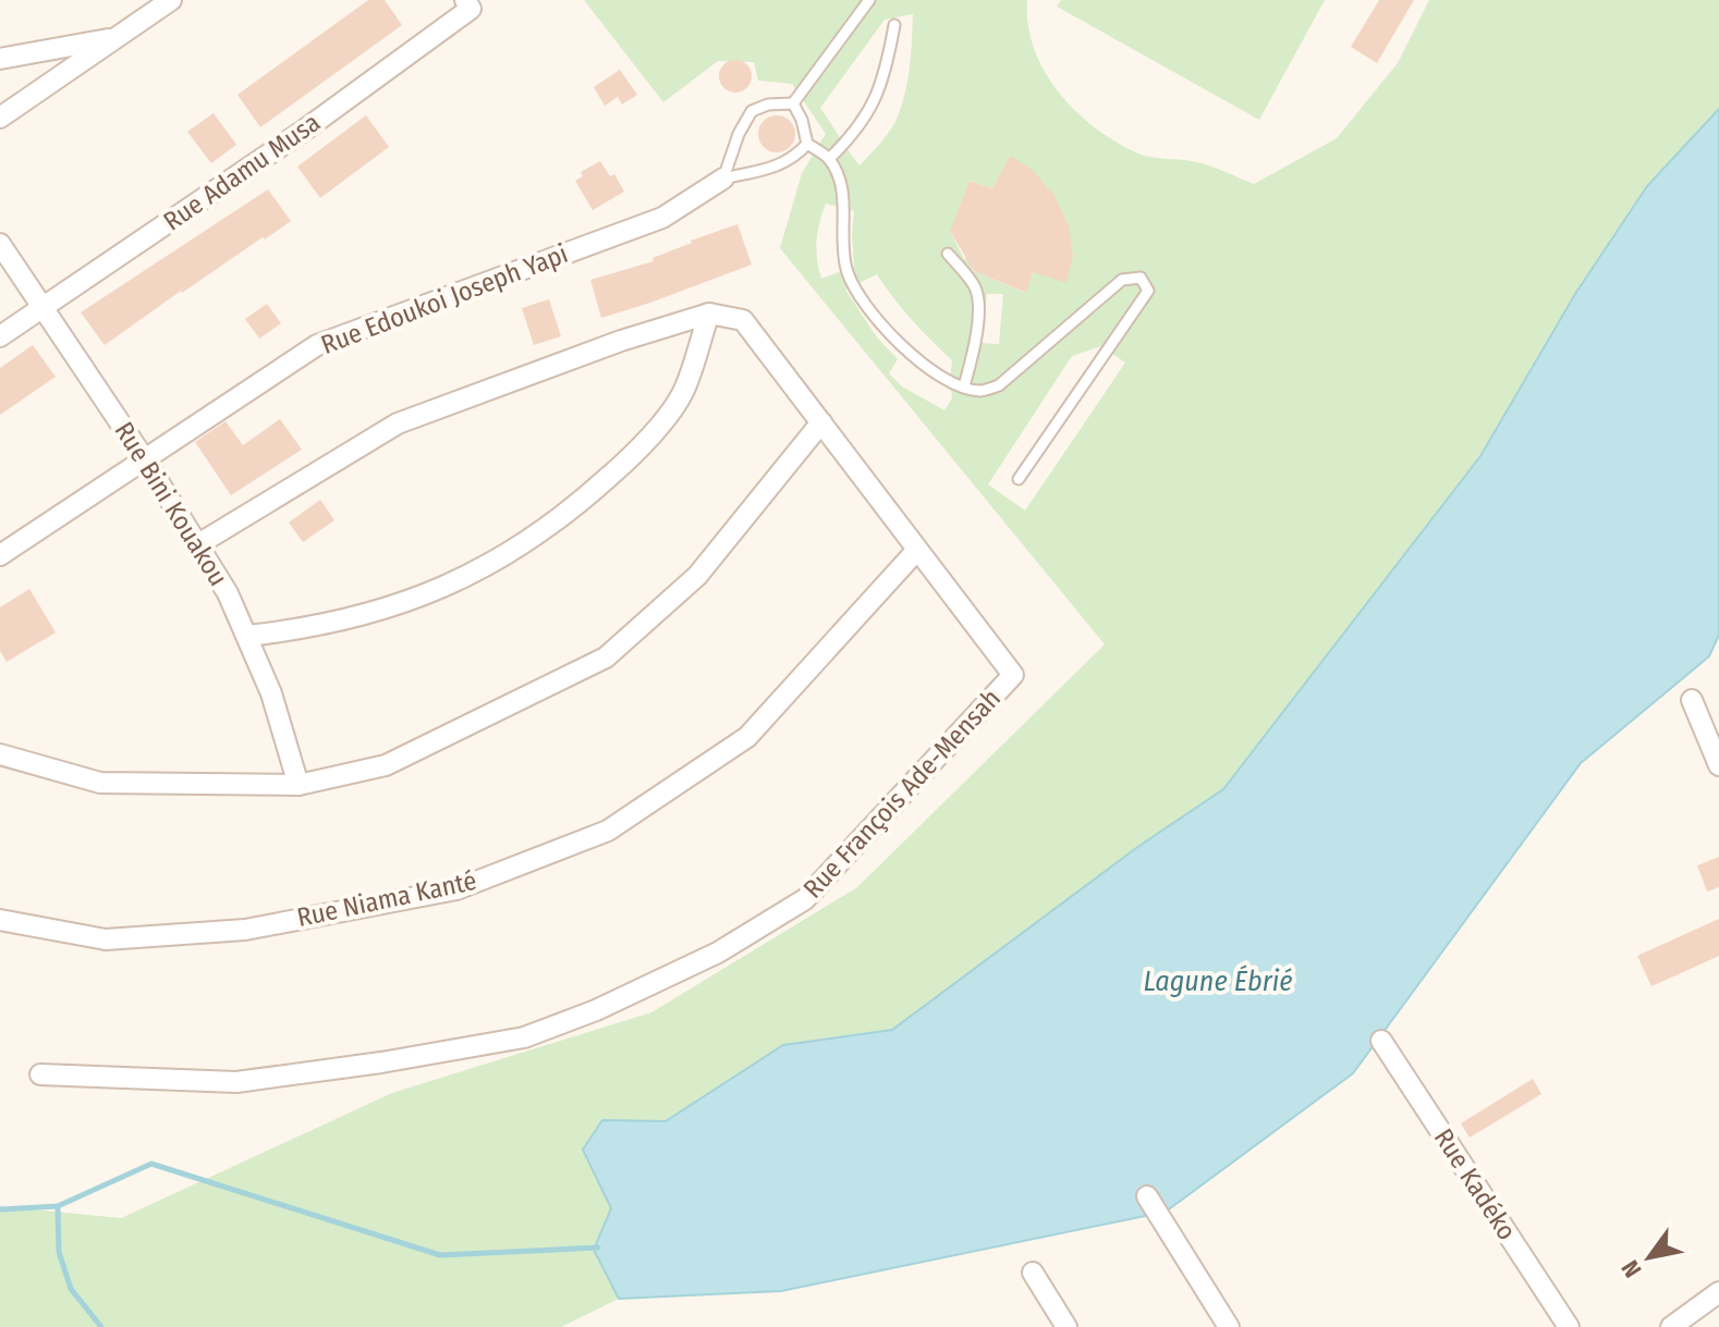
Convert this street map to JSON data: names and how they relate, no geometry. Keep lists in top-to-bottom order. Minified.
{"streets":{"street":["Rue Adamu Musa","Rue Edoukoi Joseph Yapi","Rue Bini Kouakou","Rue François Ade-Mensah","Rue Niama Kanté","Rue Kadéko"]},"crossings":[["Rue Adamu Musa","Rue Bini Kouakou"],["Rue Edoukoi Joseph Yapi","Rue Bini Kouakou"],["Rue François Ade-Mensah","Rue Niama Kanté"]],"water":["Lagune Ébrié"],"north":"bottom left"}
